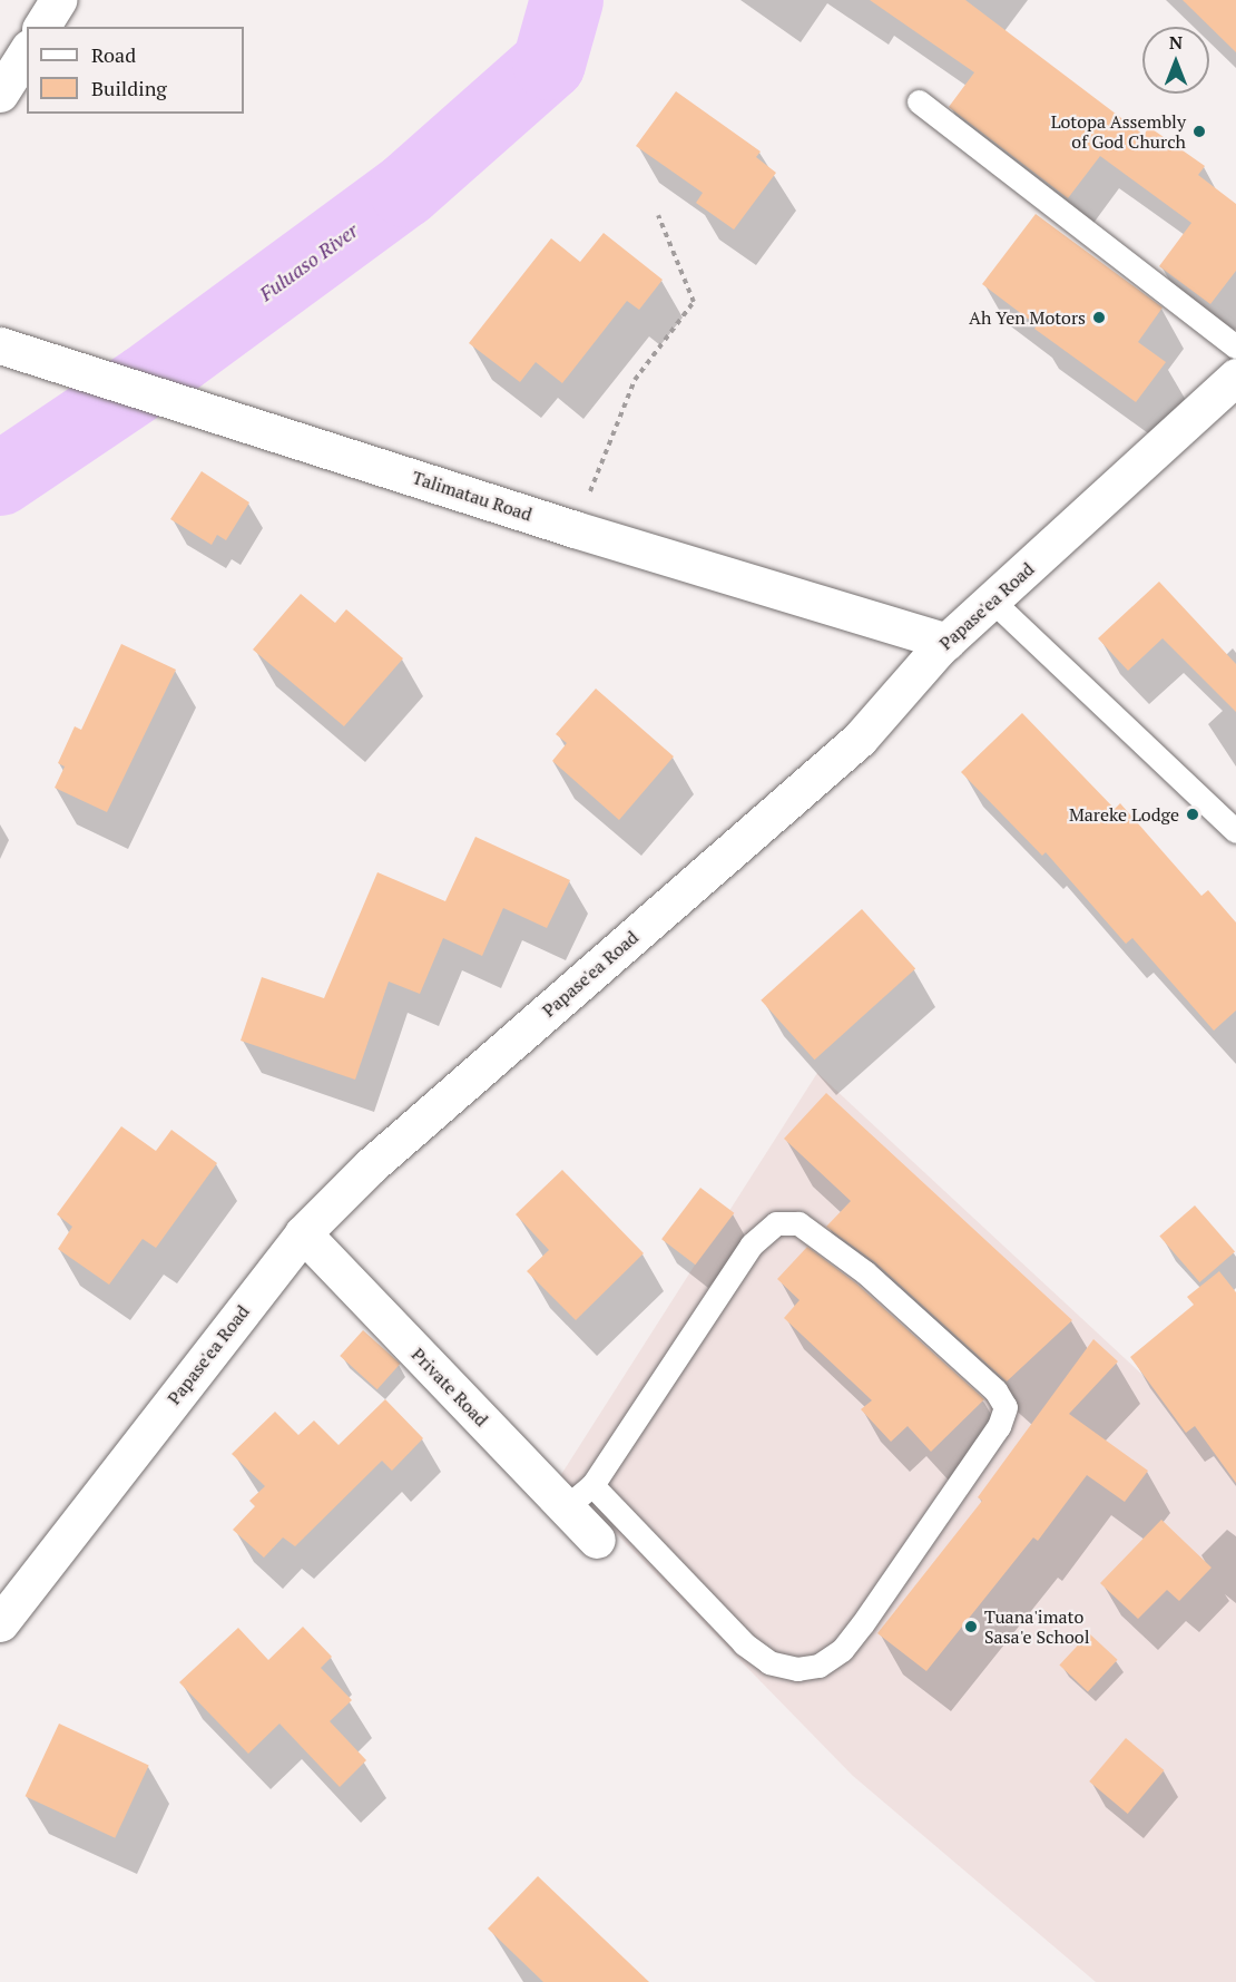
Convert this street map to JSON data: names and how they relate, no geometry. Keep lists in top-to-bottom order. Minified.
{"streets":{"main road":["Talimatau Road","Papase'ea Road","Private Road"]},"crossings":[["Talimatau Road","Papase'ea Road"],["Papase'ea Road","Private Road"]],"water":["Fuluaso River"],"places":["Lotopa Assembly of God Church","Ah Yen Motors","Mareke Lodge","Tuana'imato Sasa'e School"],"legend":["Road","Building"],"north":"top"}
